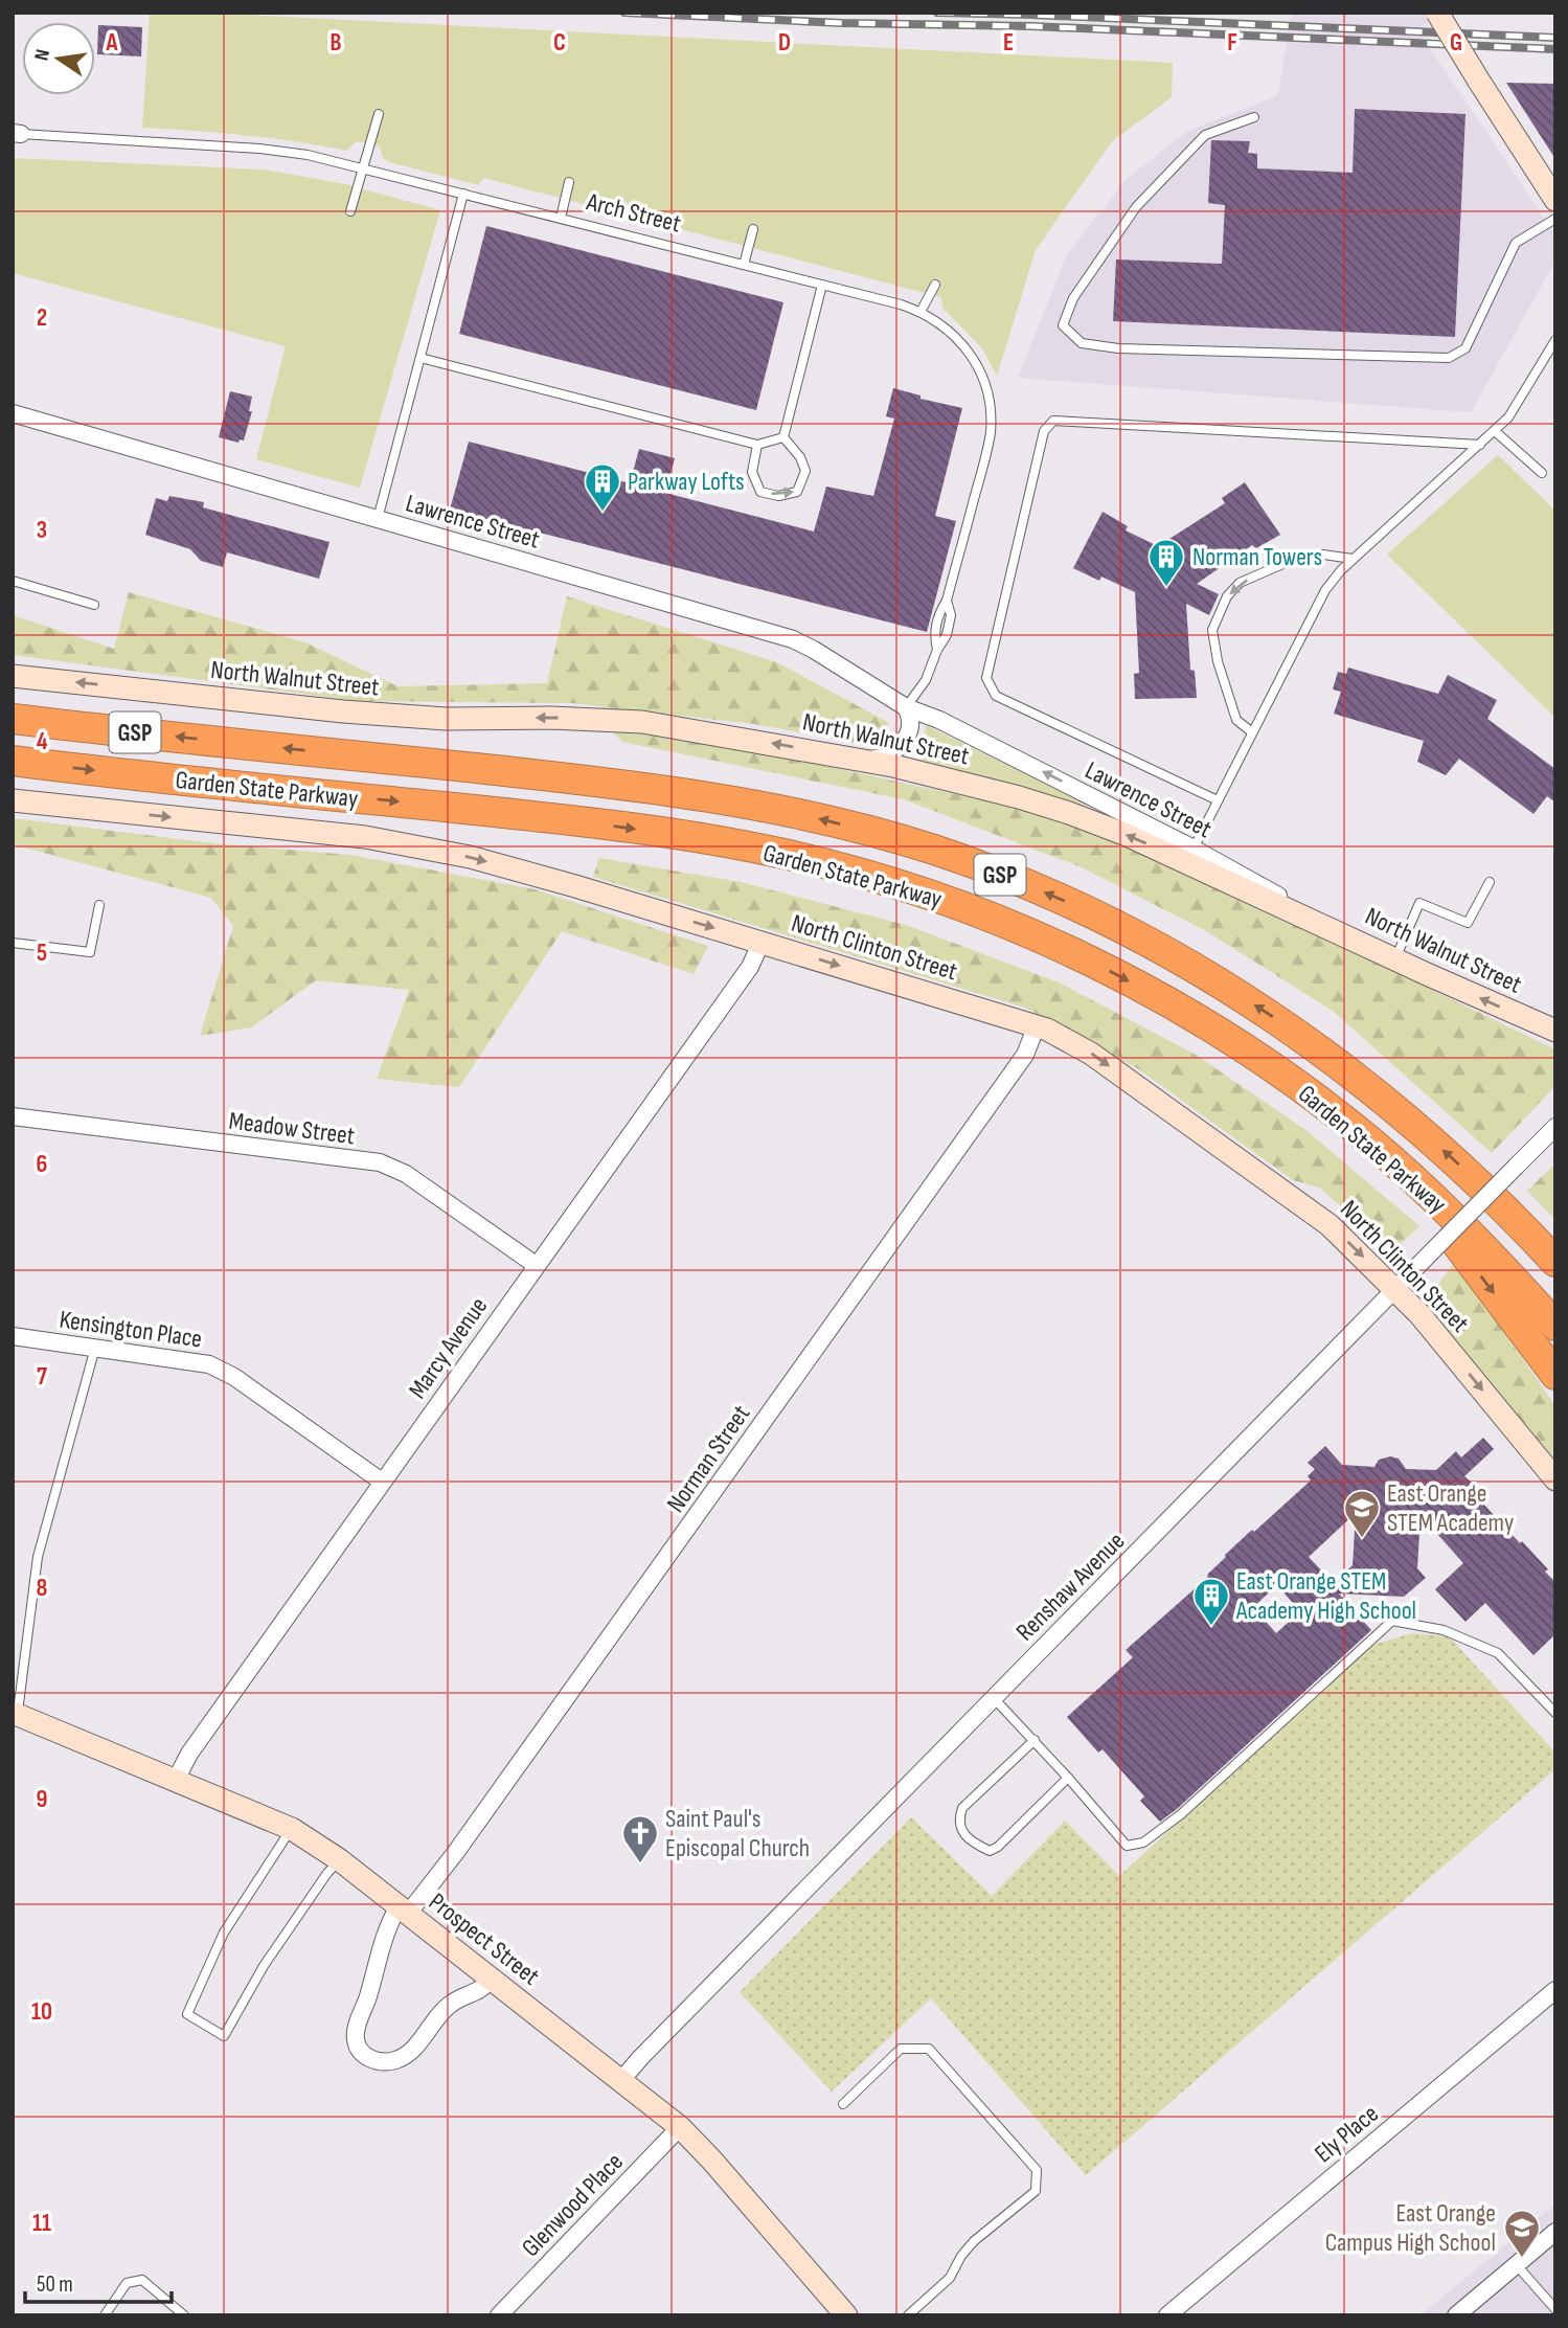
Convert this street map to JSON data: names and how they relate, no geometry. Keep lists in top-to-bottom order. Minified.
{"streets":{"highway":["GSP","Garden State Parkway"],"main road":["North Walnut Street","North Clinton Street","Prospect Street"],"street":["Lawrence Street","Meadow Street","Kensington Place","Marcy Avenue","Norman Street","Renshaw Avenue","Ely Place","Glenwood Place"],"lane":["Arch Street"]},"crossings":[["Arch Street","Lawrence Street"],["Lawrence Street","North Walnut Street"],["North Clinton Street","Marcy Avenue"],["North Clinton Street","Norman Street"],["North Clinton Street","Renshaw Avenue"],["Meadow Street","Marcy Avenue"],["Kensington Place","Marcy Avenue"],["Marcy Avenue","Prospect Street"],["Norman Street","Prospect Street"],["Renshaw Avenue","Prospect Street"],["Prospect Street","Glenwood Place"]],"one_way":["North Walnut Street","North Clinton Street"],"places":{"building":["Parkway Lofts","Norman Towers","East Orange STEM Academy High School"],"school or university":["East Orange STEM Academy","East Orange Campus High School"],"church":["Saint Paul's Episcopal Church"]},"scale_bar":"50 m","north":"left","grid":{"columns":["A","B","C","D","E","F","G"],"rows":["2","3","4","5","6","7","8","9","10","11"]}}
